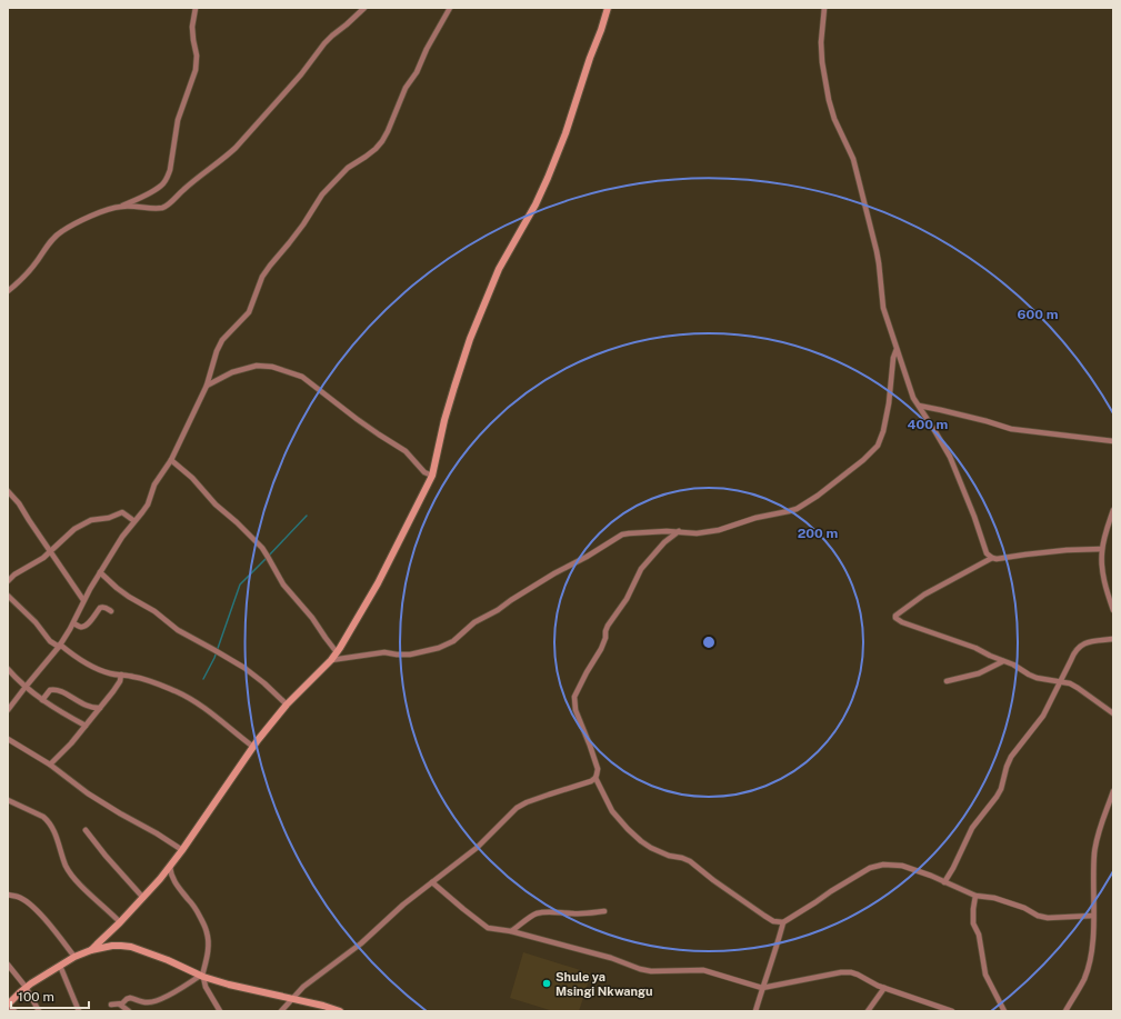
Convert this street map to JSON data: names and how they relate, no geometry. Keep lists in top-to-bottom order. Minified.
{"places":["Shule ya Msingi Nkwangu"],"scale_bar":"100 m","rings":["600 m","400 m","200 m"]}
